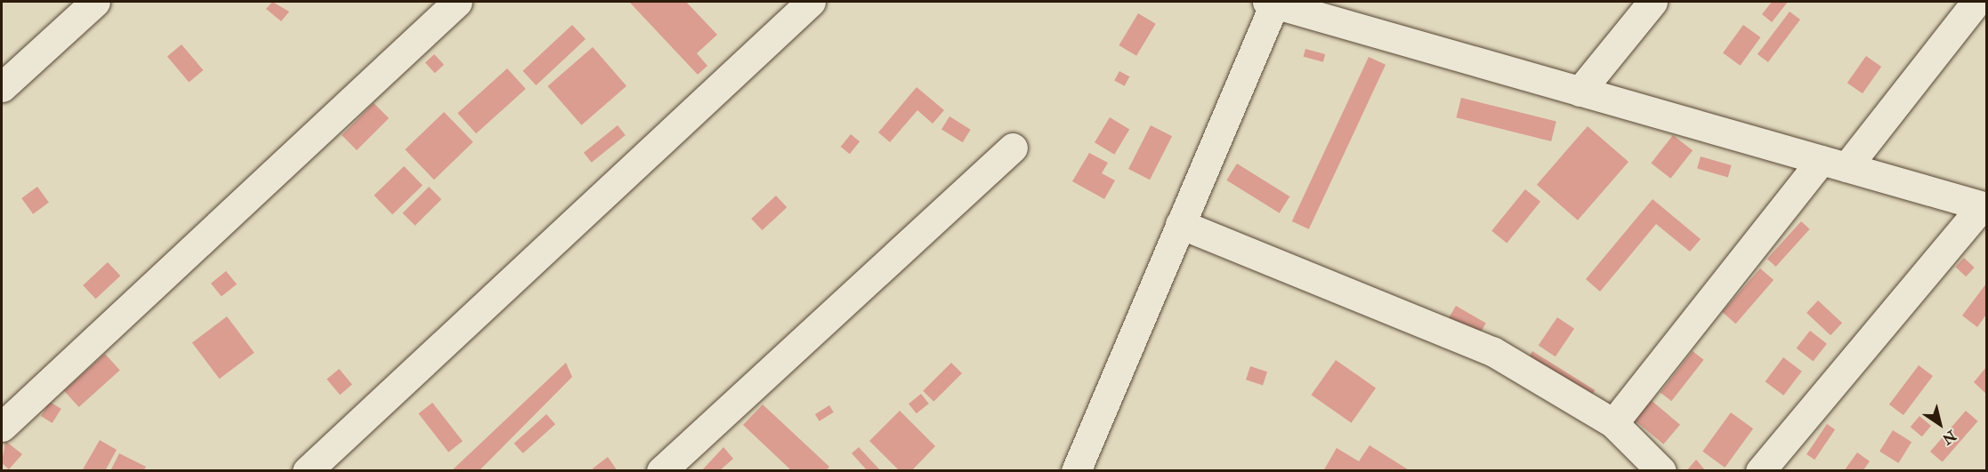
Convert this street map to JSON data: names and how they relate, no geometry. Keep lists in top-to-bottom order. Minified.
{"north":"bottom right"}
